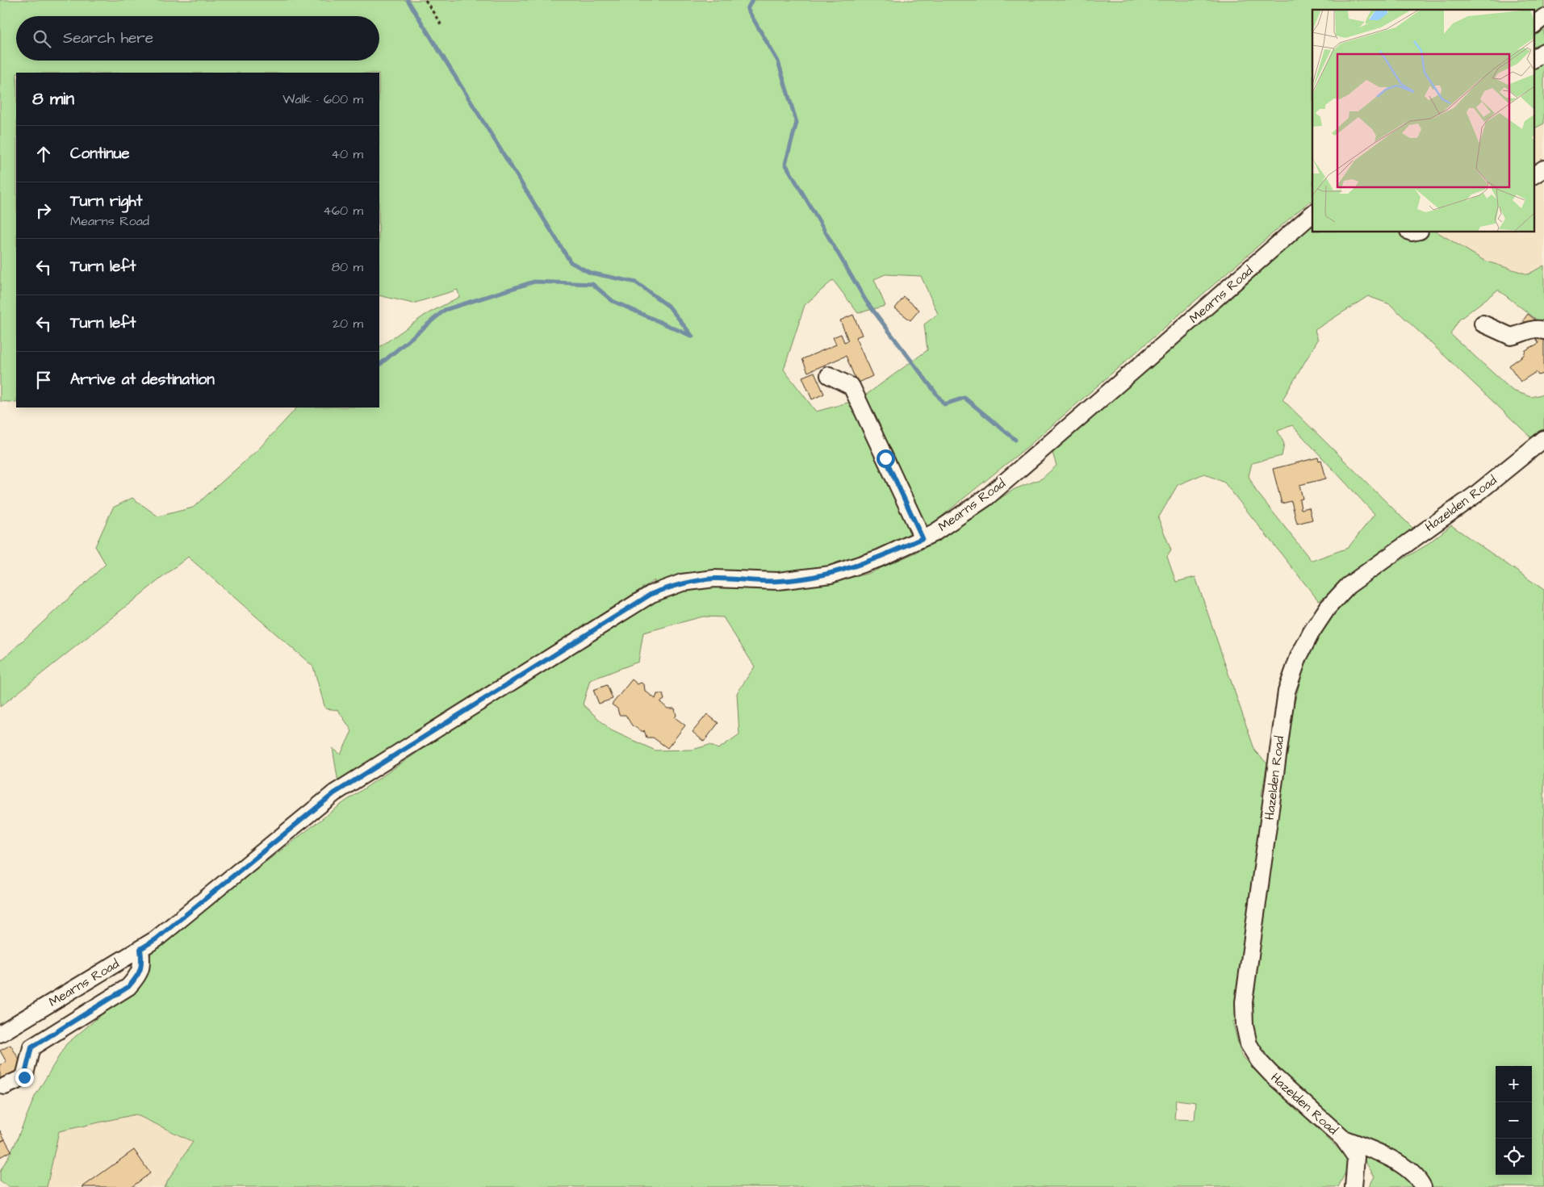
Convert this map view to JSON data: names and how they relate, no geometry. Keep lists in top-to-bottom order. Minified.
{"streets":{"street":["Mearns Road","Hazelden Road"]},"page":{"search":"Search here","heading":["8 min","Walk · 600 m"],"list":[["Continue","40 m"],["Turn right","Mearns Road","460 m"],["Turn left","80 m"],["Turn left","20 m"],"Arrive at destination"],"map_buttons":["+","−"]}}
